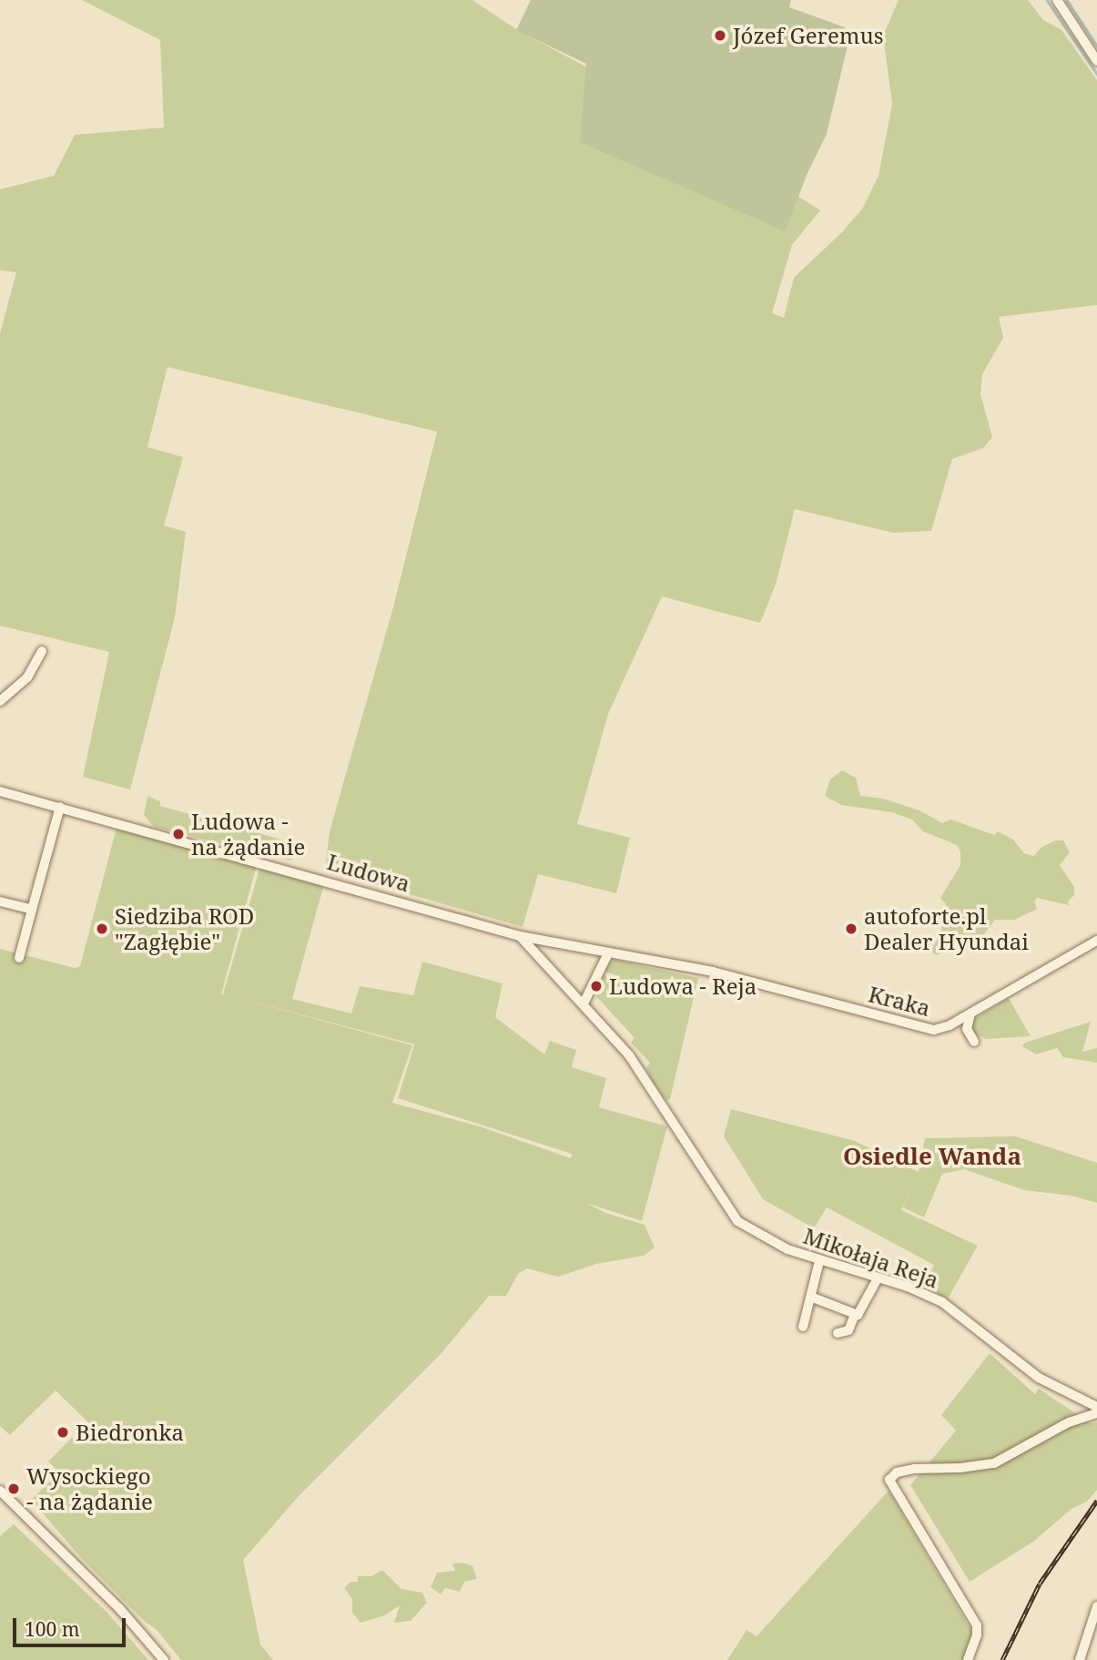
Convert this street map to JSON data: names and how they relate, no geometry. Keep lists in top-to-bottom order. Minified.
{"streets":{"street":["Ludowa","Kraka","Mikołaja Reja"]},"crossings":[["Ludowa","Kraka"]],"districts":["Osiedle Wanda"],"places":["Józef Geremus","Ludowa - na żądanie","Siedziba ROD \"Zagłębie\"","autoforte.pl Dealer Hyundai","Ludowa - Reja","Biedronka","Wysockiego - na żądanie"],"scale_bar":"100 m"}
